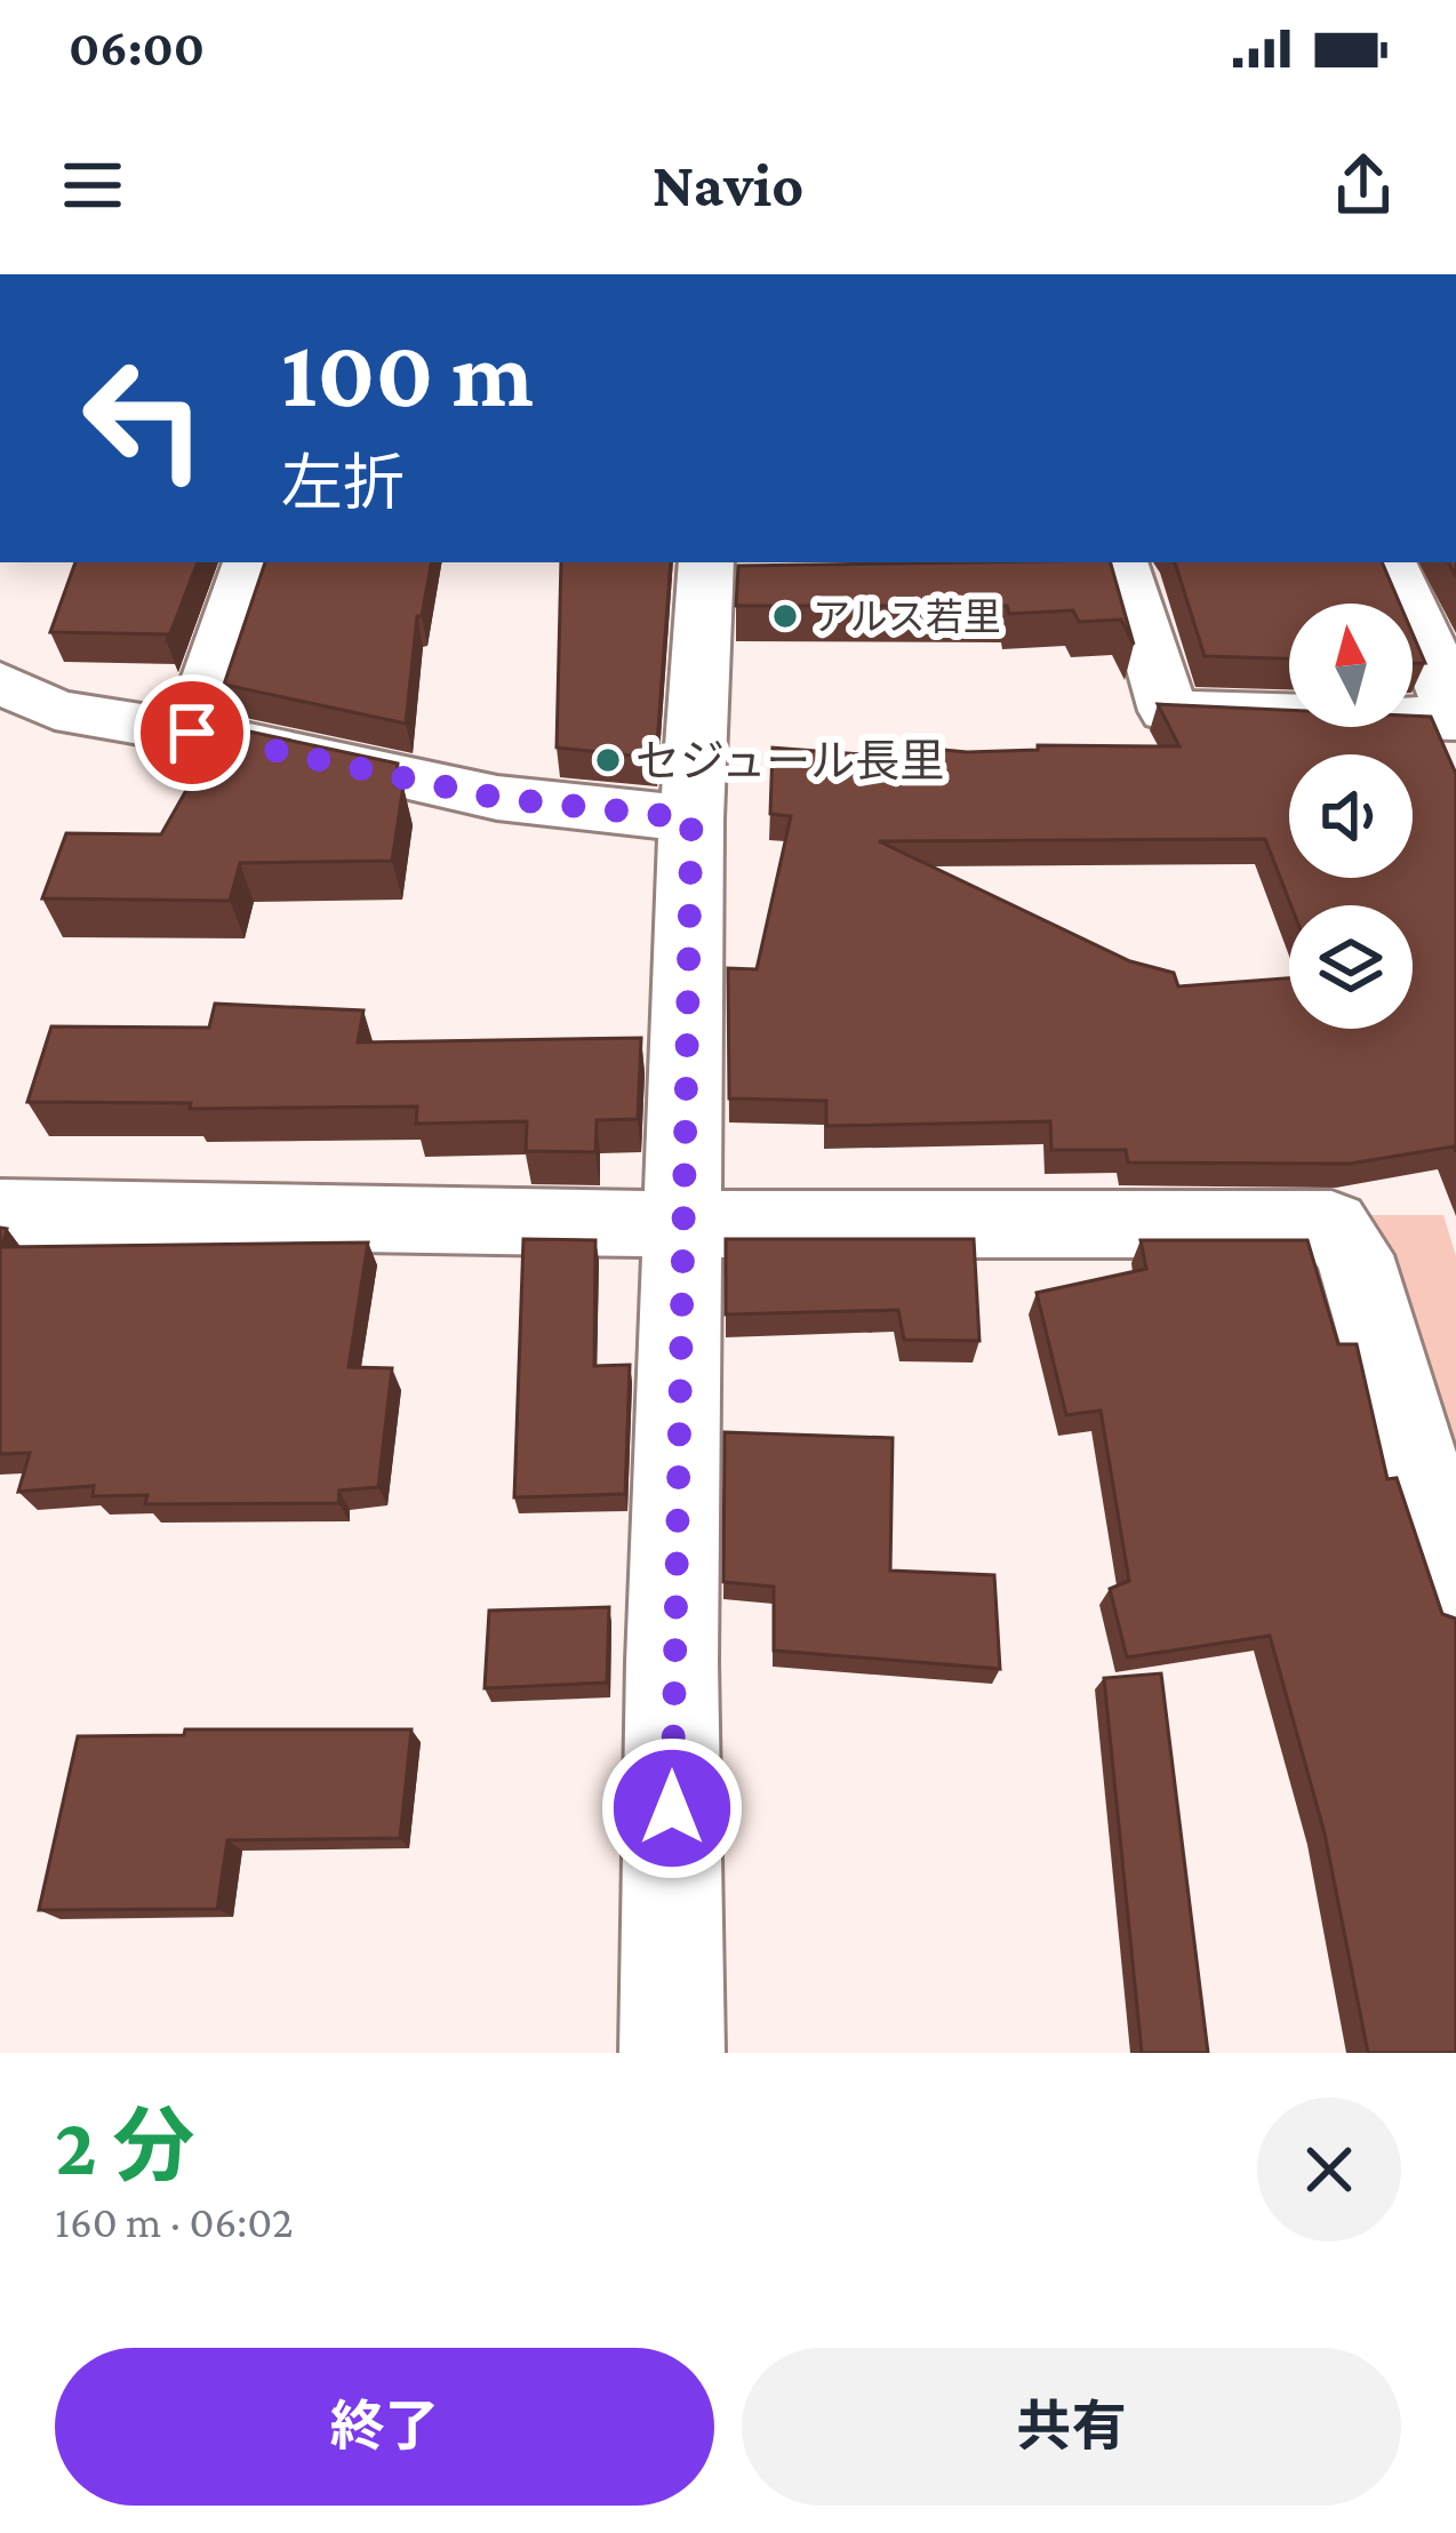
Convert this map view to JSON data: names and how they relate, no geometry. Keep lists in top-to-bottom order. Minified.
{"places":["アルス若里","セジュール長里"],"north":"top","page":{"status":"06:00","header":"Navio","turn":["100 m","左折"],"heading":["2 分","160 m · 06:02"],"buttons":["終了","共有"]}}
